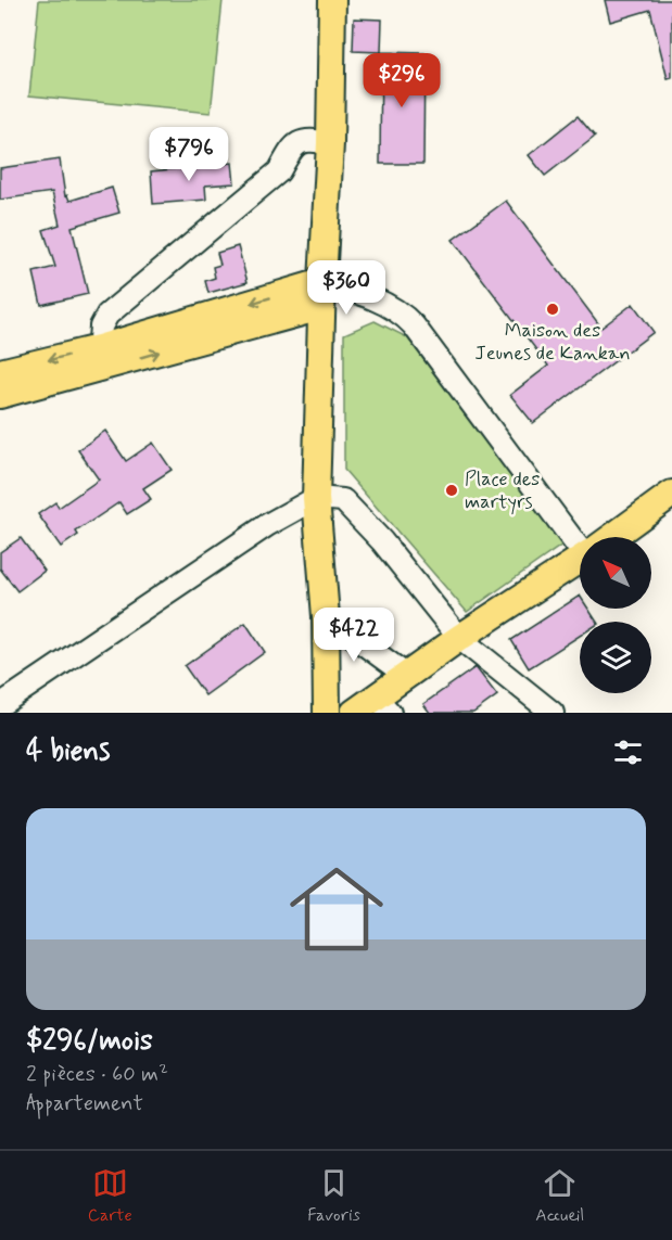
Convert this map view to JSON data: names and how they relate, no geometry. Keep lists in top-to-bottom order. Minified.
{"places":["Maison des Jeunes de Kankan","Place des martyrs"],"north":"top left","page":{"price":["$296","$796","$360","$422"],"heading":"4 biens","list":[{"name":"$296/mois","note":"2 pièces · 60 m² · Appartement"}],"tabs":["Carte","Favoris","Accueil"]}}
